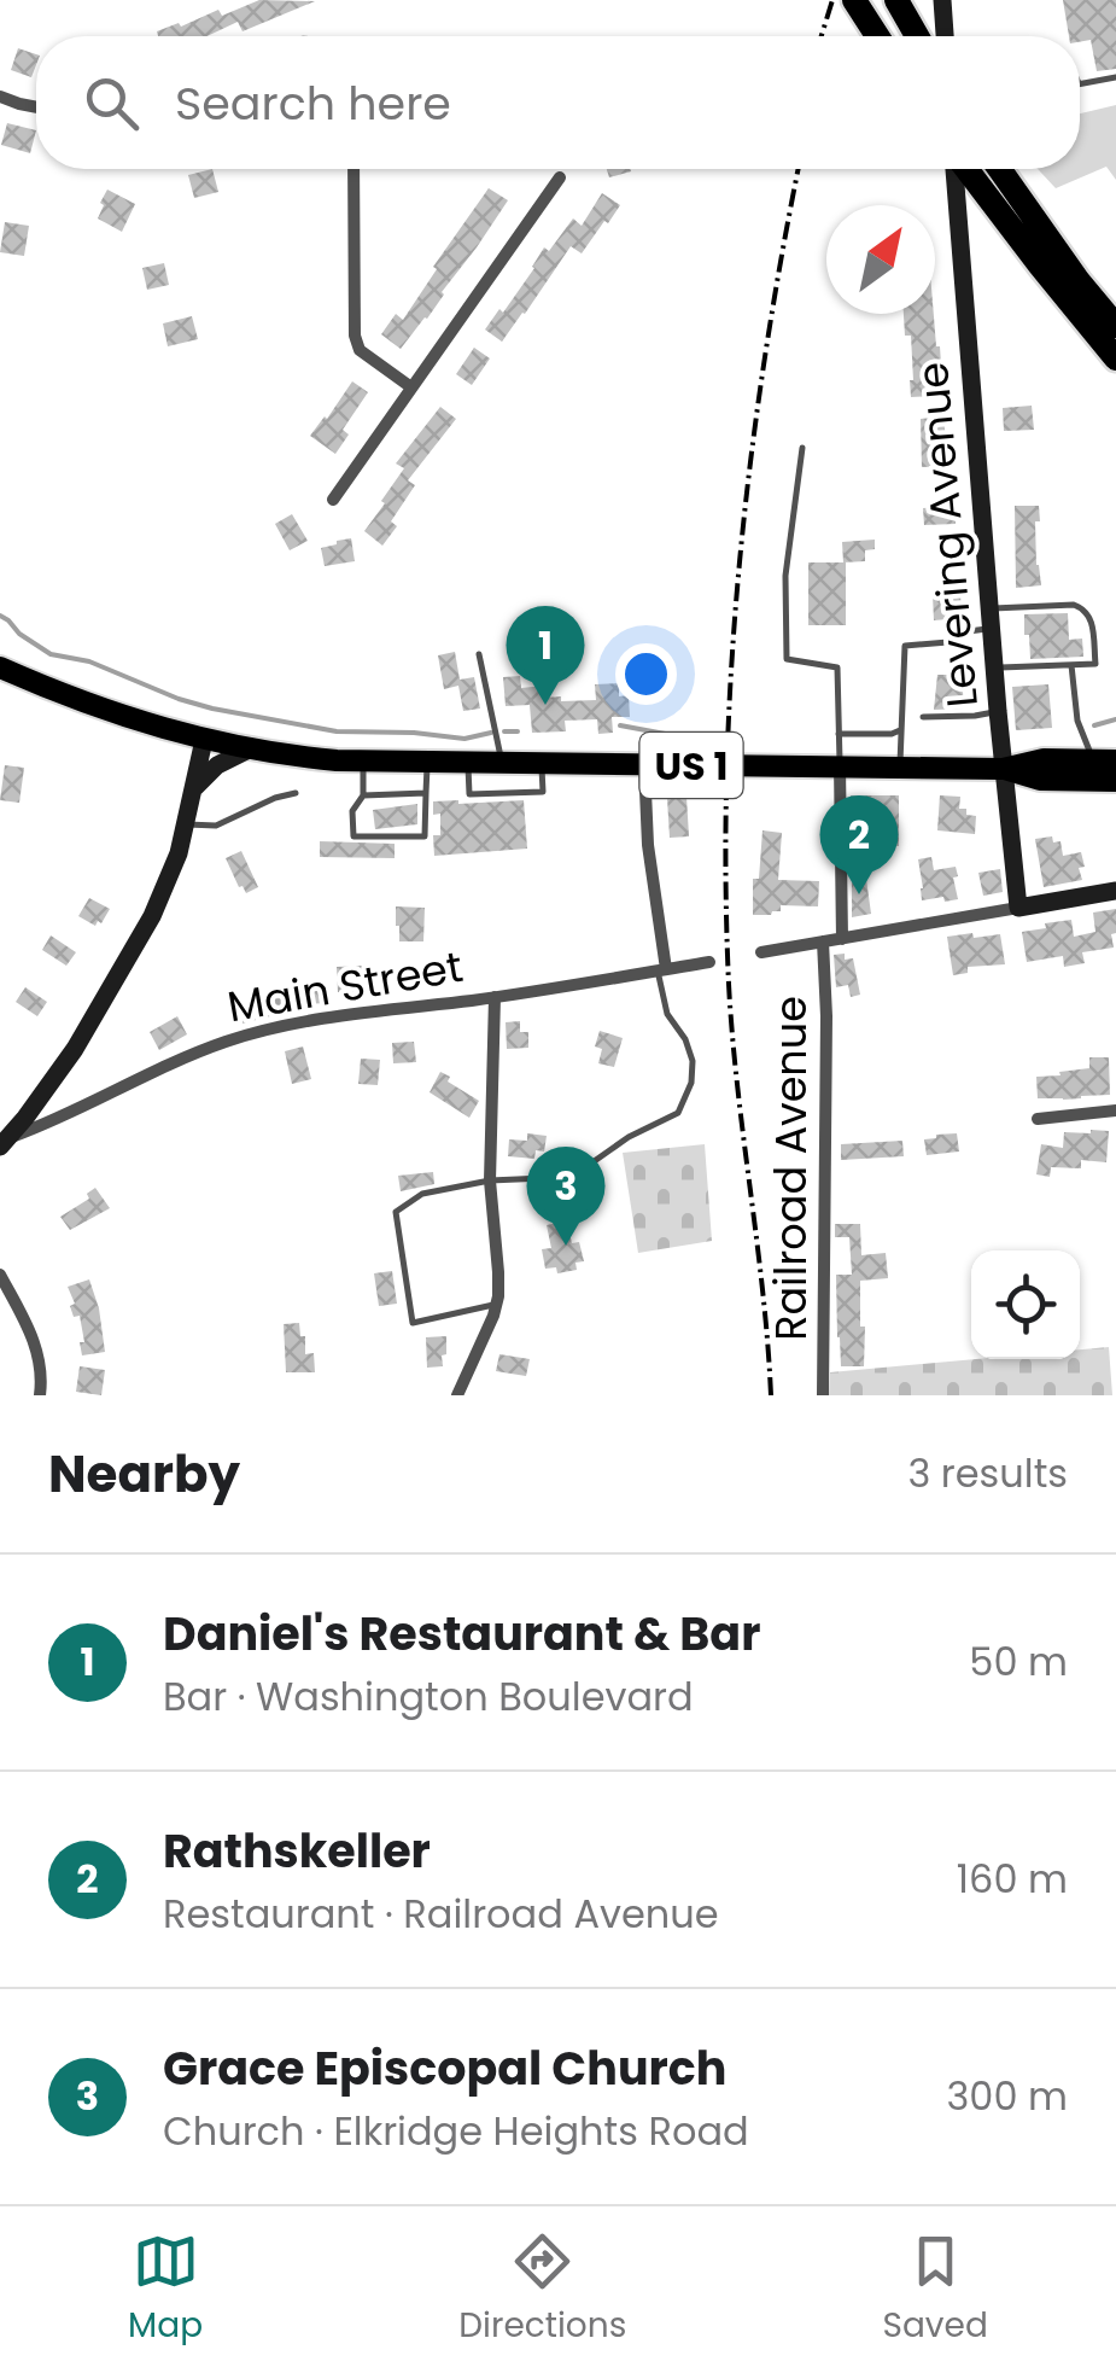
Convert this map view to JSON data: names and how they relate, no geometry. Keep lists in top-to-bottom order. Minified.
{"streets":{"main road":["US 1"],"street":["Levering Avenue","Main Street","Railroad Avenue"]},"crossings":[["Levering Avenue","US 1"],["US 1","Railroad Avenue"]],"north":"top right","page":{"search":"Search here","pins":["1","2","3"],"heading":["Nearby","3 results"],"list":[{"mark":"1","name":"Daniel's Restaurant & Bar","note":"Bar · Washington Boulevard","value":"50 m"},{"mark":"2","name":"Rathskeller","note":"Restaurant · Railroad Avenue","value":"160 m"},{"mark":"3","name":"Grace Episcopal Church","note":"Church · Elkridge Heights Road","value":"300 m"}],"nav":["Map","Directions","Saved"]}}
